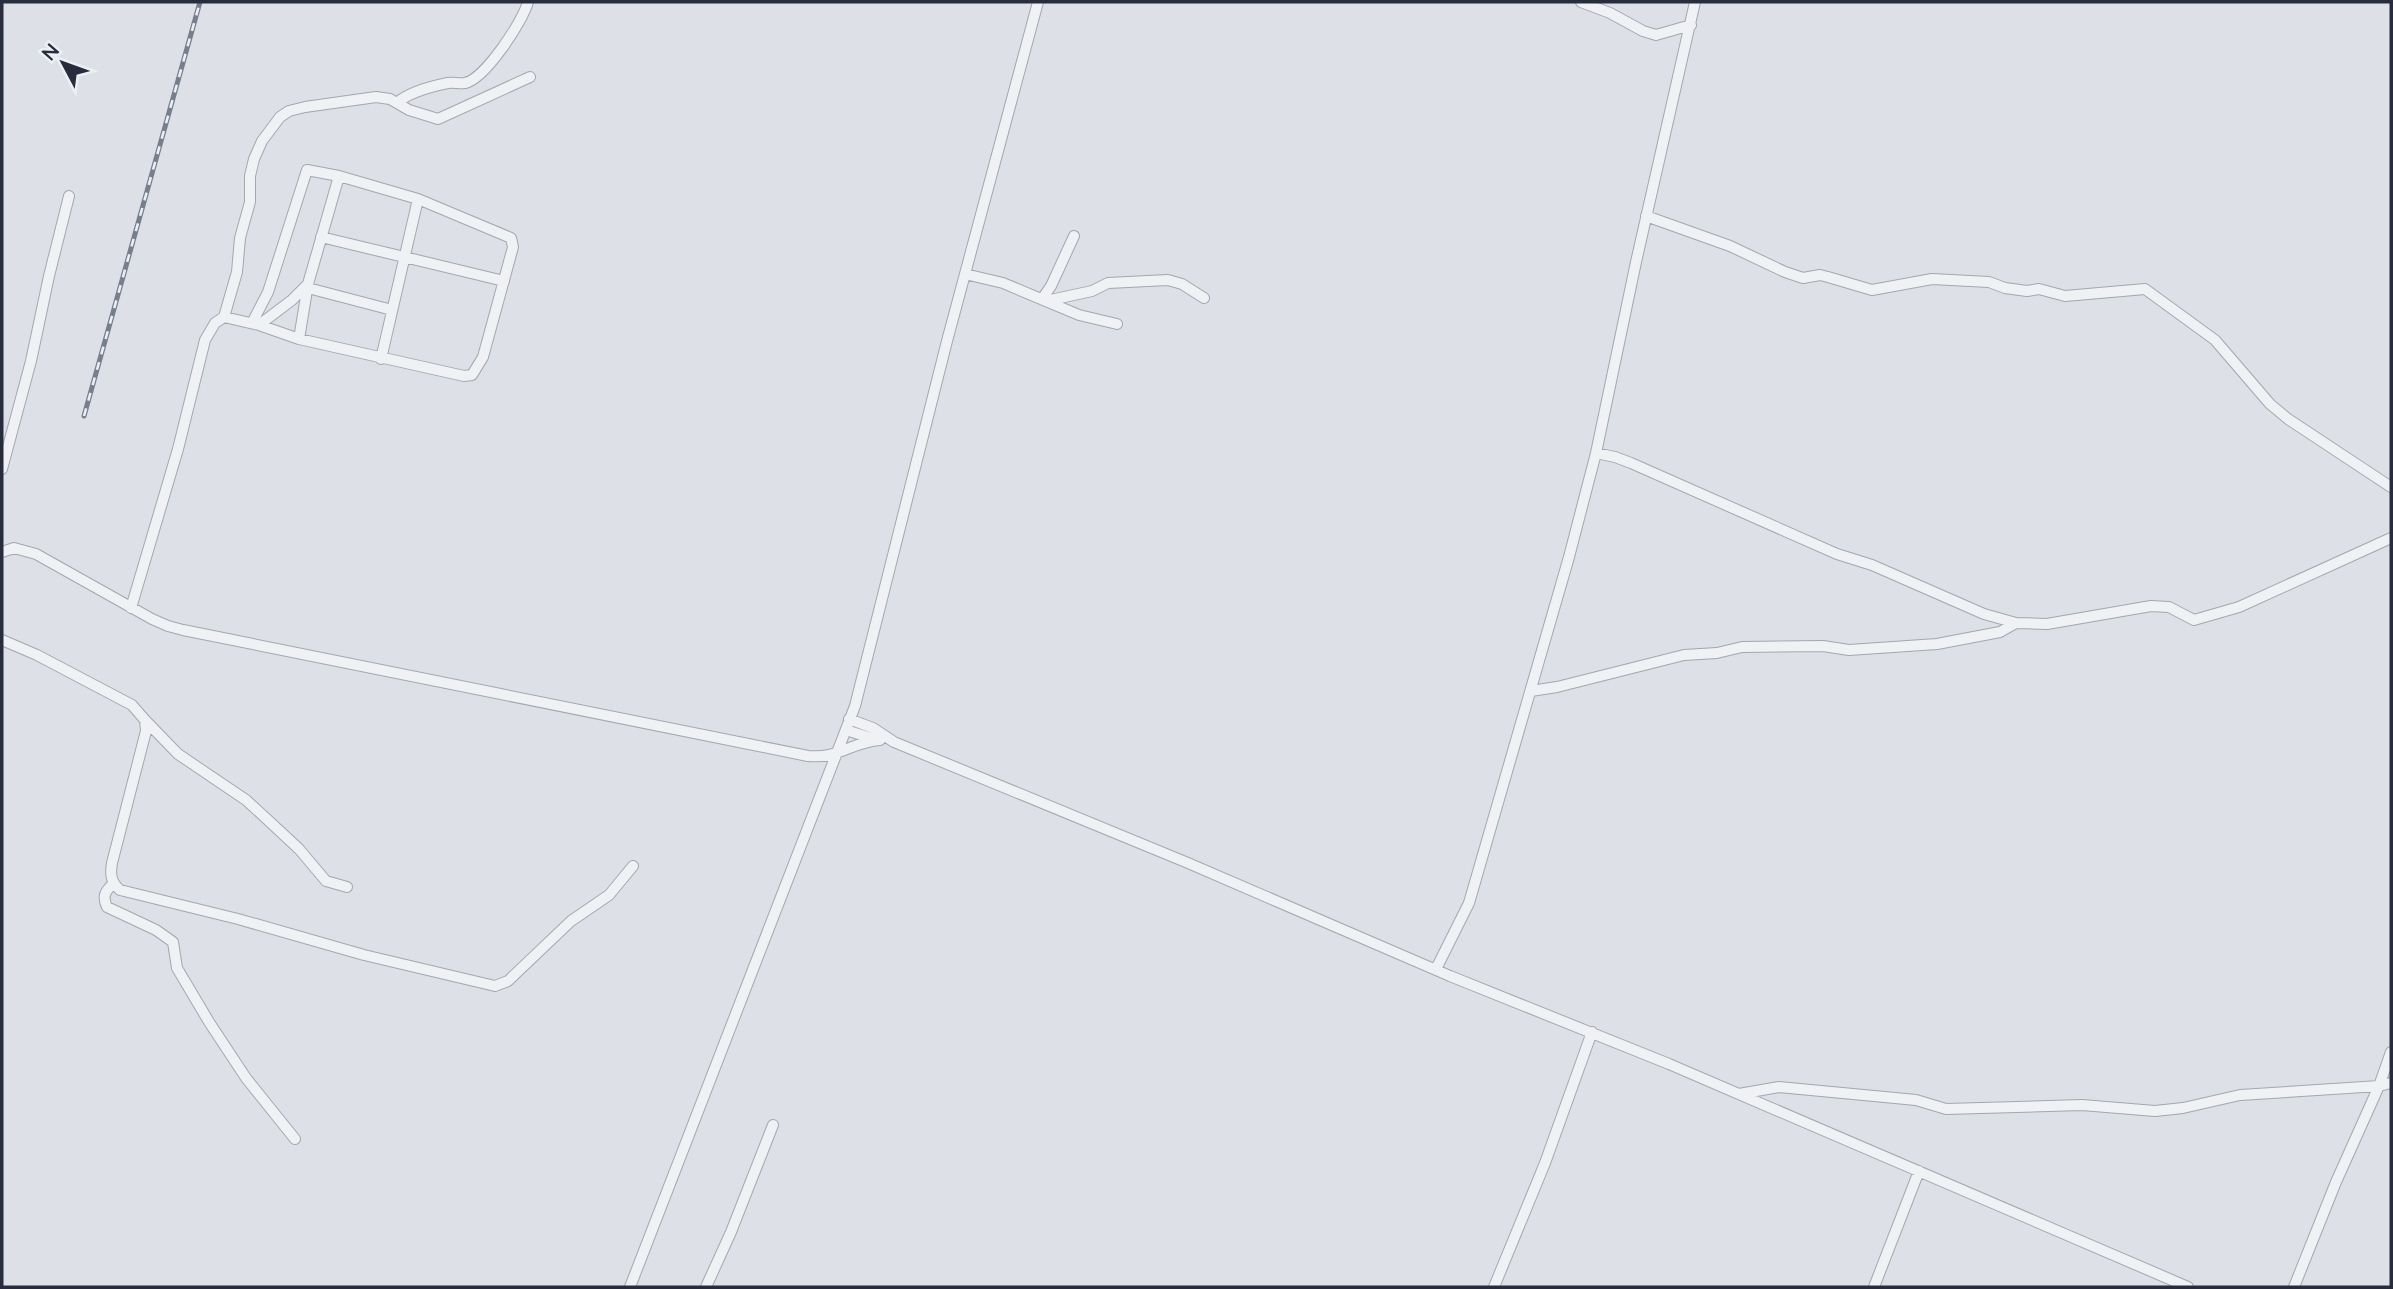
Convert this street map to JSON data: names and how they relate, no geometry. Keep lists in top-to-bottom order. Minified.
{"north":"top left"}
